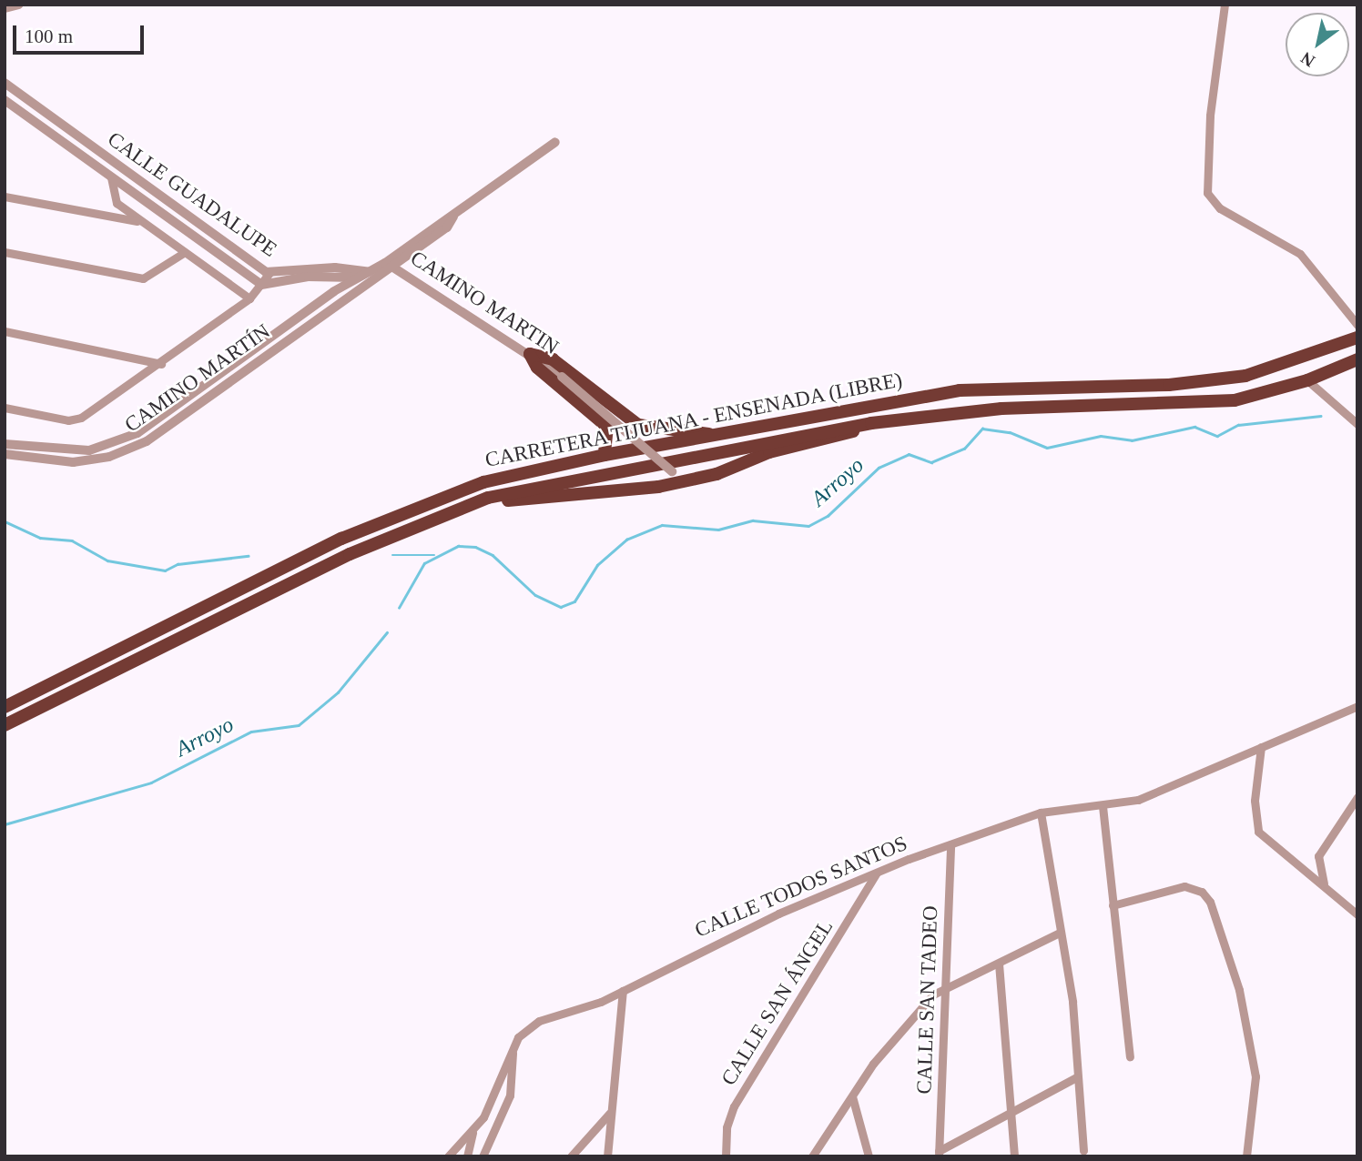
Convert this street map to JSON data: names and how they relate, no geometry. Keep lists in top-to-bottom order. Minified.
{"streets":{"highway":["CARRETERA TIJUANA - ENSENADA (LIBRE)"],"street":["CALLE GUADALUPE","CAMINO MARTIN","CAMINO MARTÍN","CALLE TODOS SANTOS","CALLE SAN TADEO","CALLE SAN ÁNGEL"]},"crossings":[["CALLE GUADALUPE","CAMINO MARTÍN"],["CAMINO MARTIN","CAMINO MARTÍN"],["CALLE TODOS SANTOS","CALLE SAN TADEO"],["CALLE TODOS SANTOS","CALLE SAN ÁNGEL"]],"water":["Arroyo"],"scale_bar":"100 m","north":"bottom left"}
